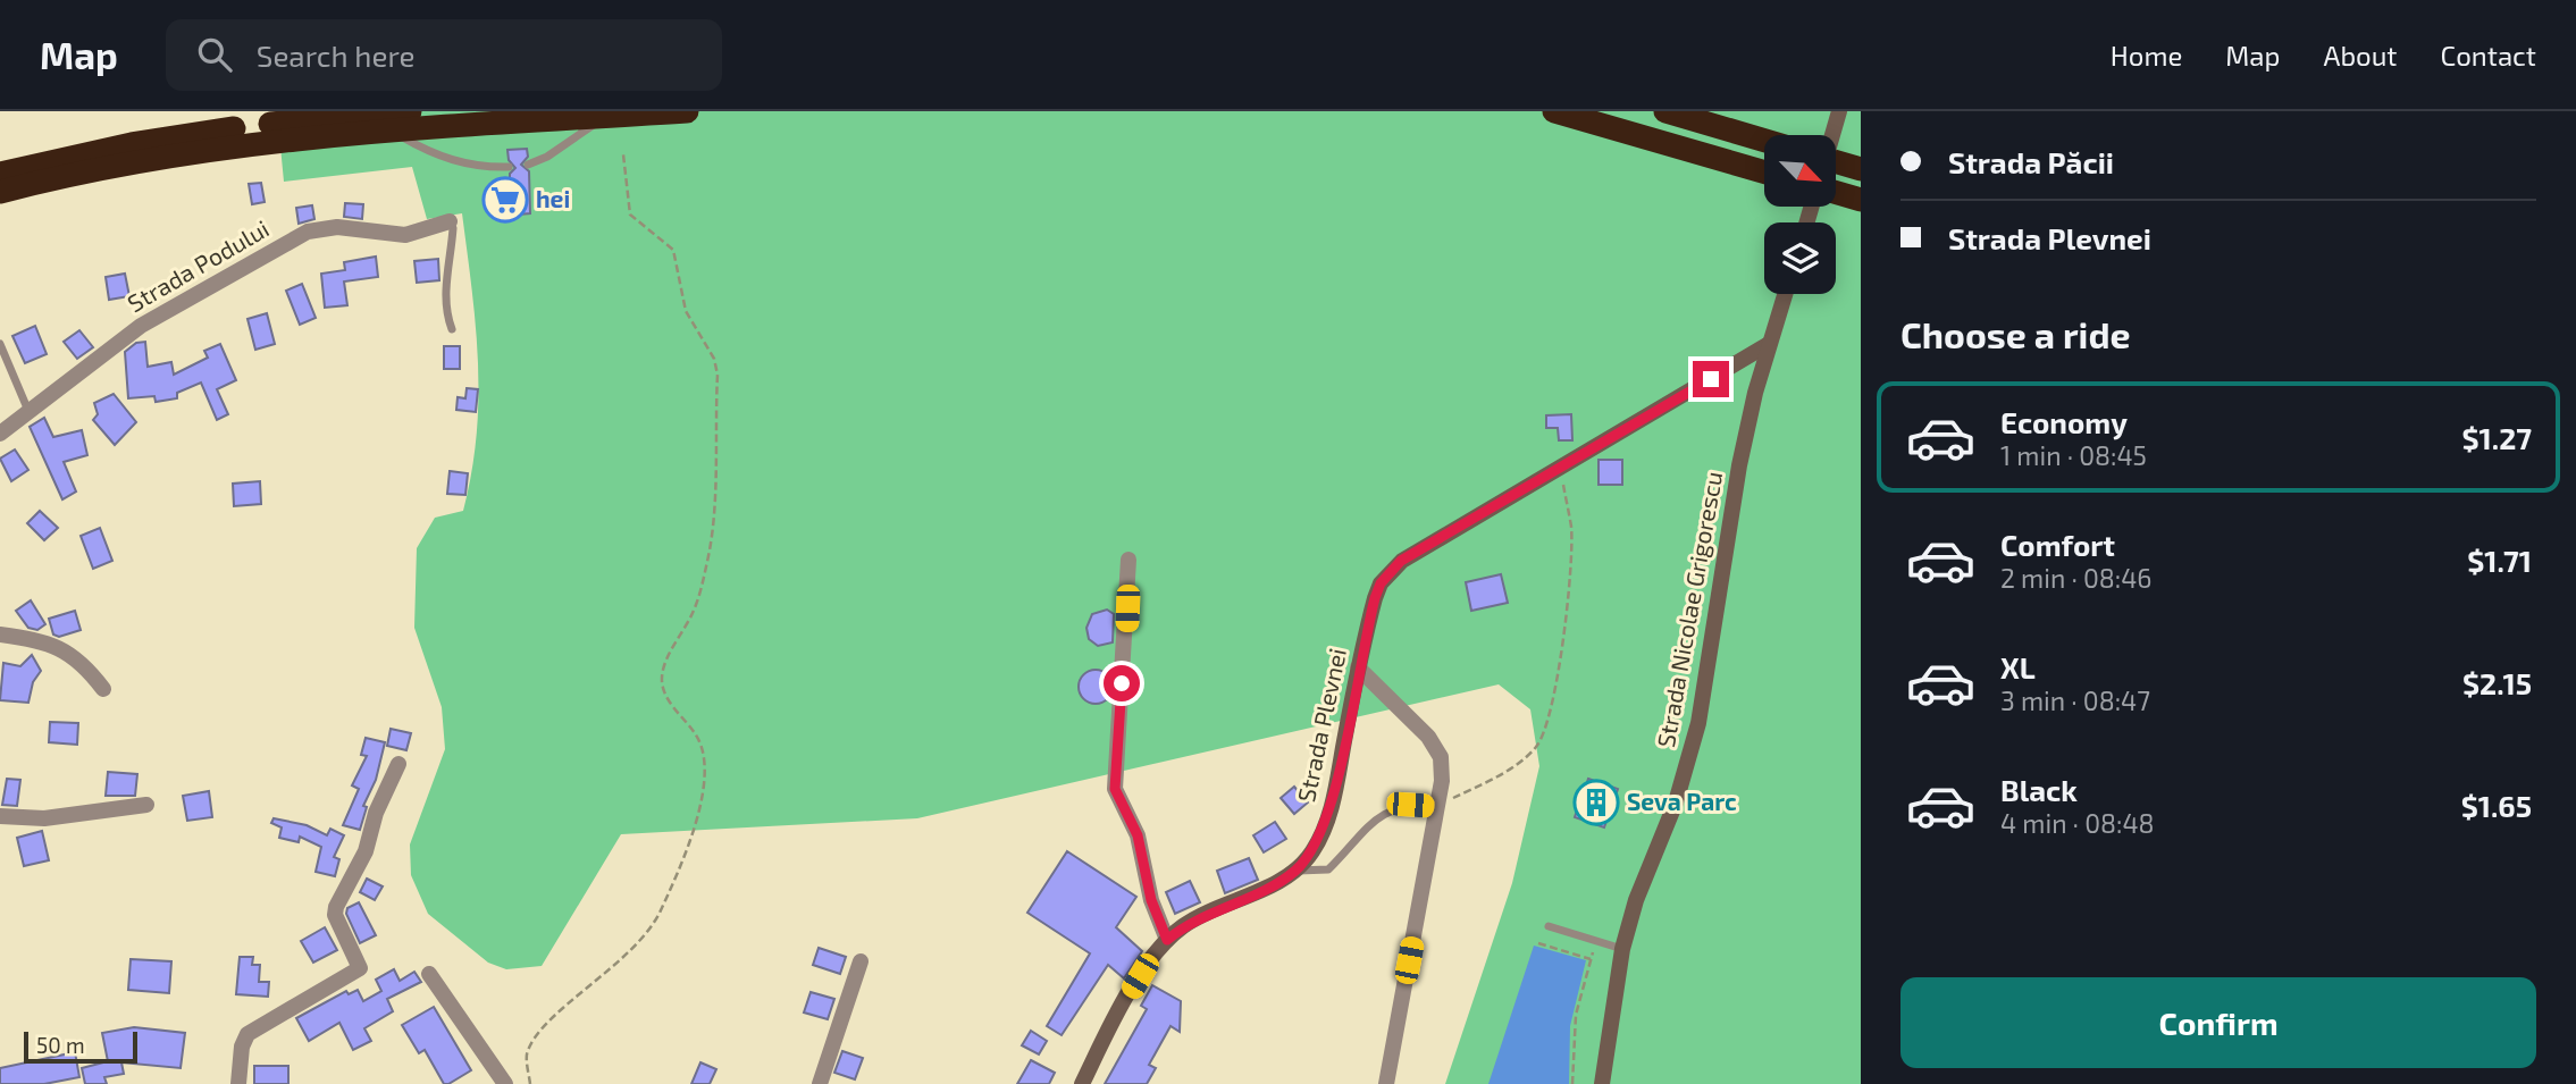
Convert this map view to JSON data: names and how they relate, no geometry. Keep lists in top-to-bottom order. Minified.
{"streets":{"main road":["Strada Nicolae Grigorescu","Strada Plevnei"],"street":["Strada Podului"]},"crossings":[["Strada Nicolae Grigorescu","Strada Plevnei"]],"places":{"supermarket":["hei"],"building":["Seva Parc"]},"scale_bar":"50 m","north":"bottom right","page":{"header":"Map","search":"Search here","nav":["Home","Map","About","Contact"],"banner":["Strada Păcii","Strada Plevnei"],"heading":"Choose a ride","list":[{"name":"Economy","note":"1 min · 08:45","value":"$1.27"},{"name":"Comfort","note":"2 min · 08:46","value":"$1.71"},{"name":"XL","note":"3 min · 08:47","value":"$2.15"},{"name":"Black","note":"4 min · 08:48","value":"$1.65"}],"buttons":"Confirm","scale":"50 m"}}
